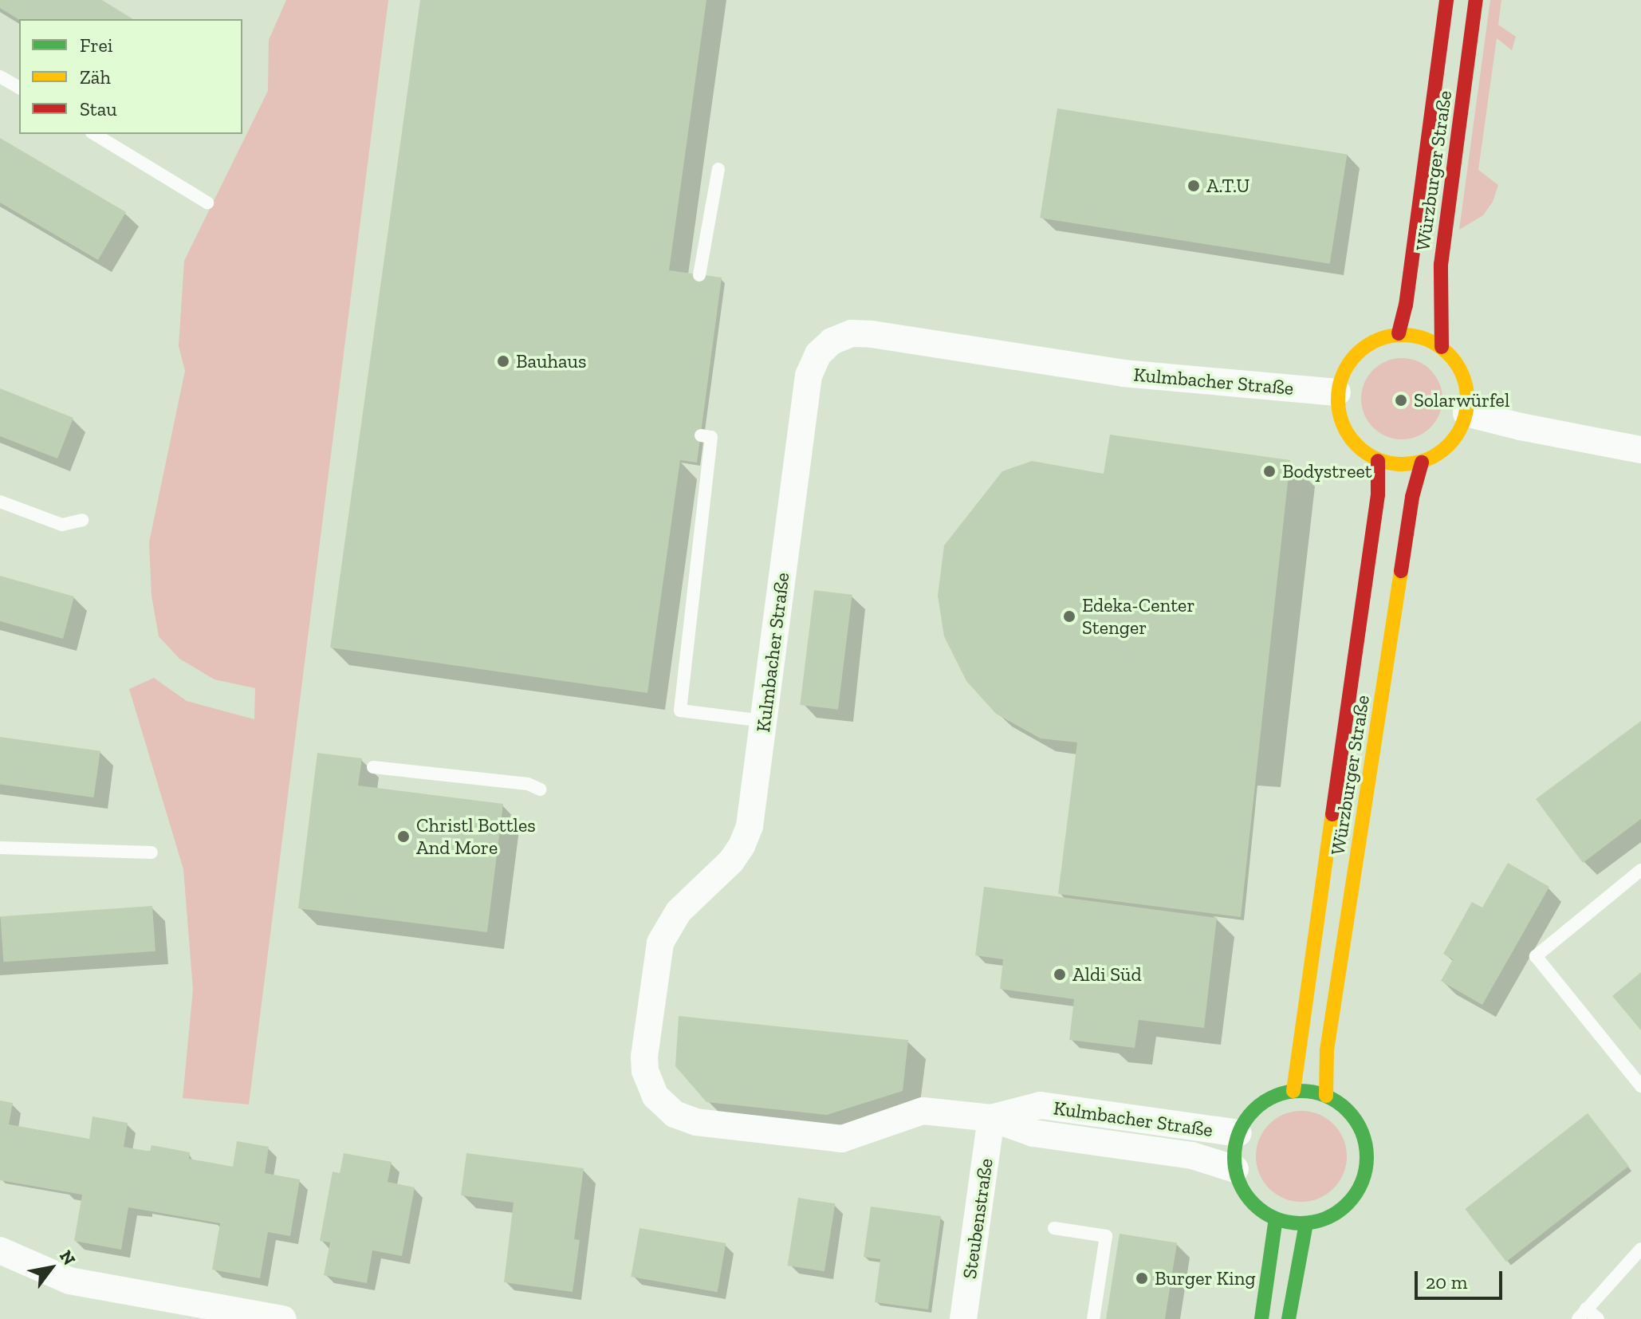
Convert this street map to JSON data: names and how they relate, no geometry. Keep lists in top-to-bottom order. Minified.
{"streets":{"main road":["Würzburger Straße"],"street":["Kulmbacher Straße","Steubenstraße"]},"crossings":[["Würzburger Straße","Kulmbacher Straße"],["Kulmbacher Straße","Steubenstraße"]],"places":["A.T.U","Bauhaus","Solarwürfel","Bodystreet","Edeka-Center Stenger","Christl Bottles And More","Aldi Süd","Burger King"],"legend":["Frei","Zäh","Stau"],"scale_bar":"20 m","north":"top right"}
